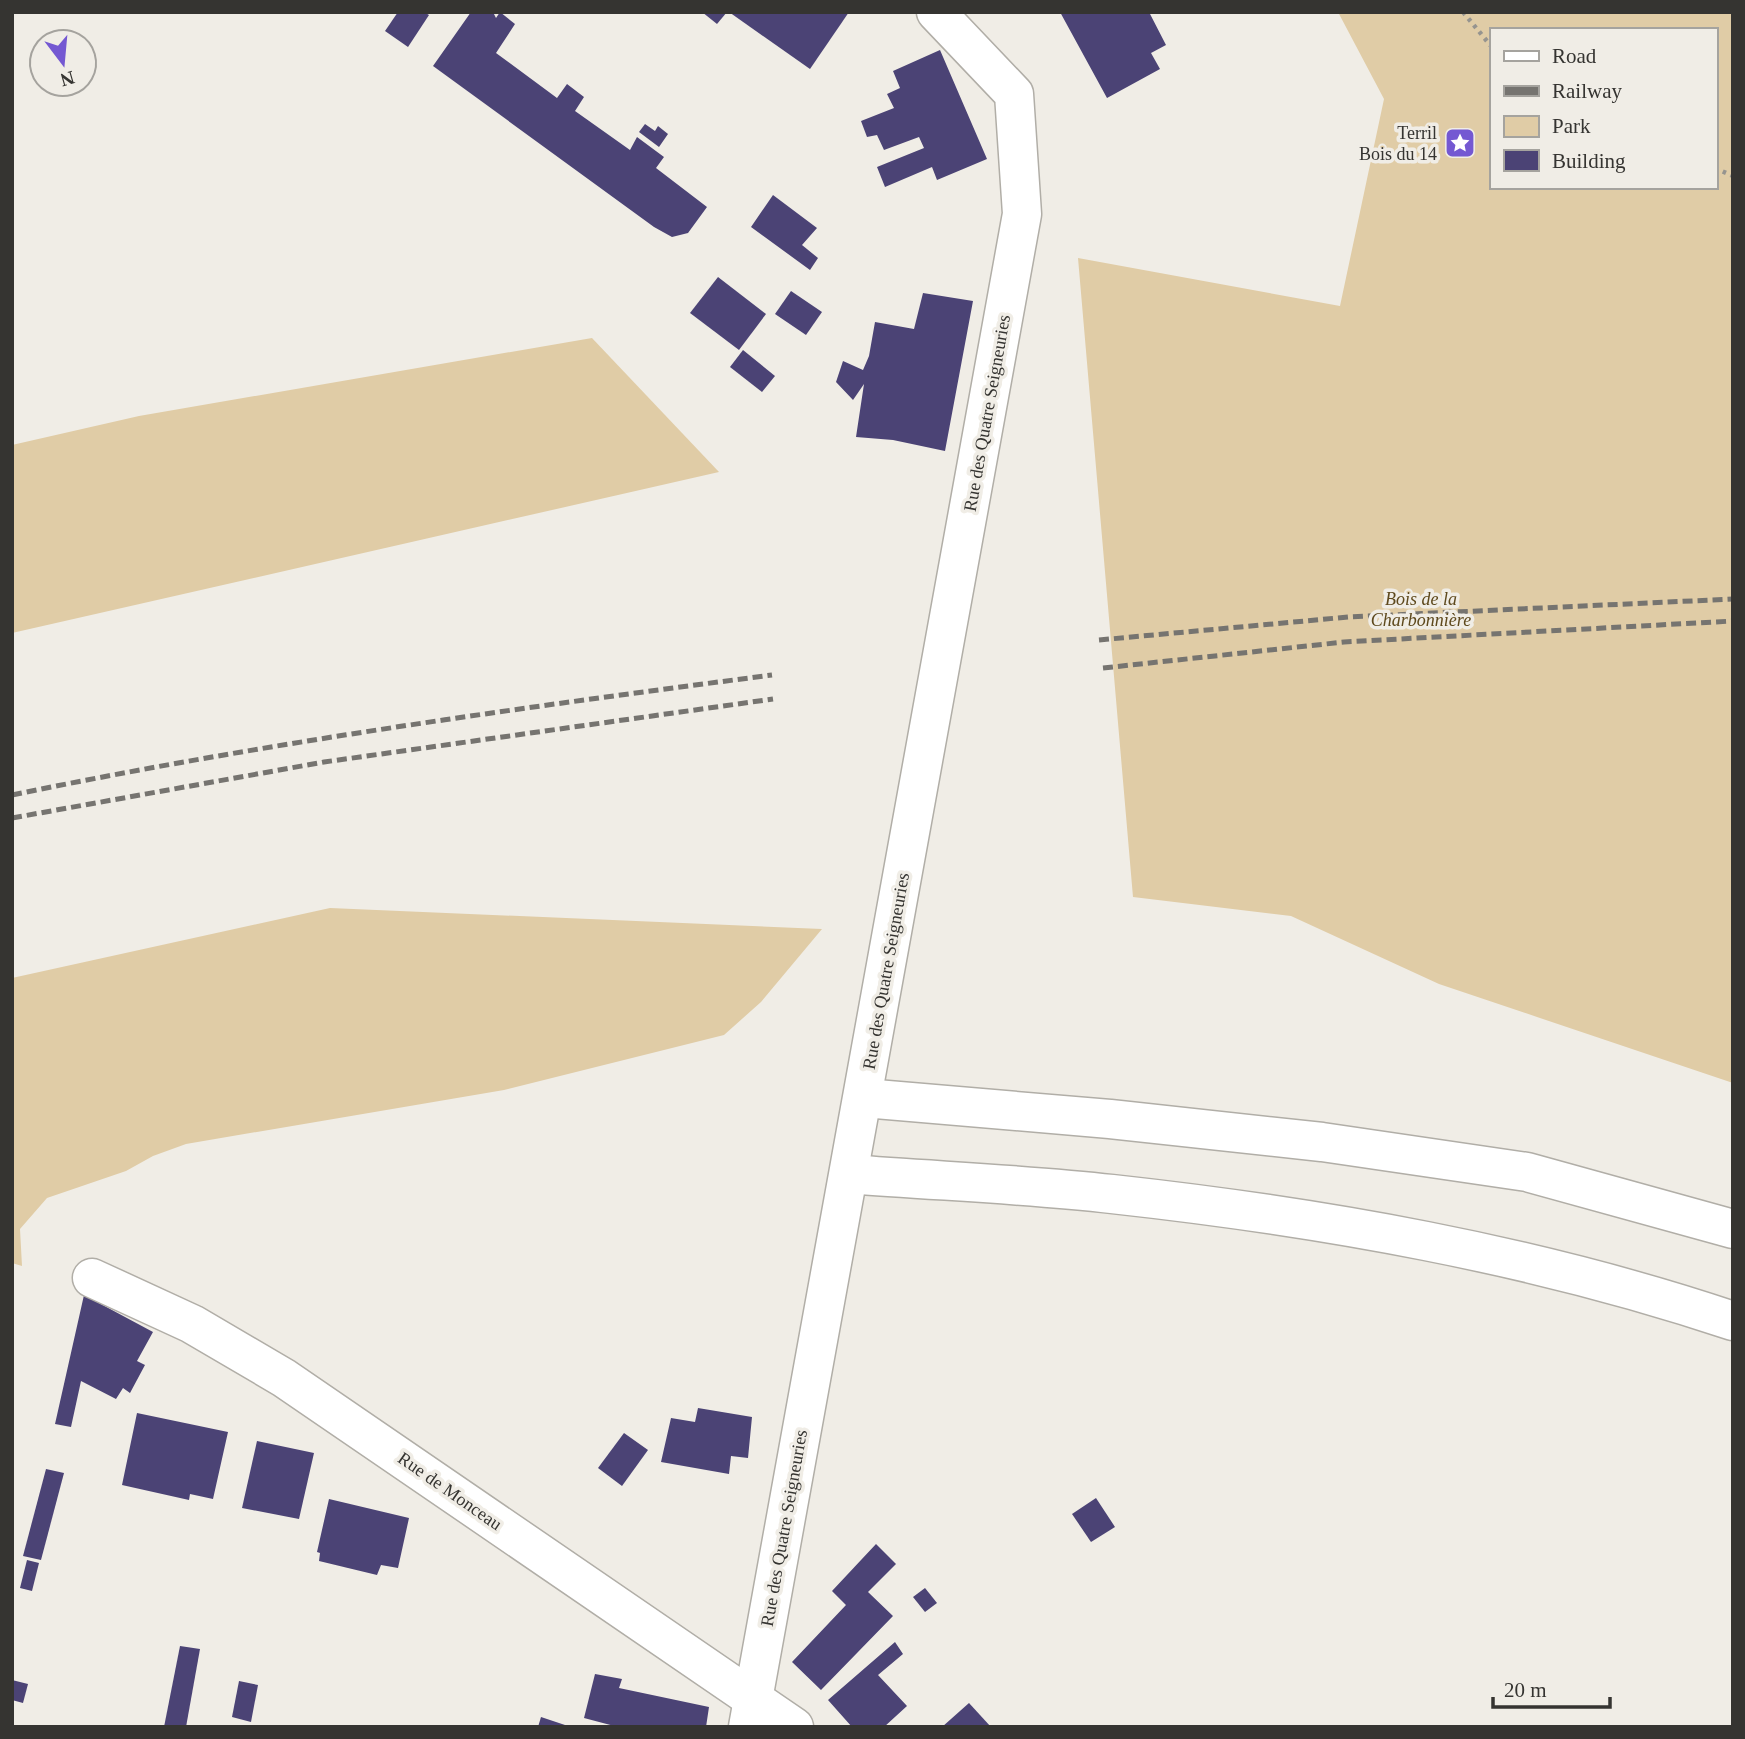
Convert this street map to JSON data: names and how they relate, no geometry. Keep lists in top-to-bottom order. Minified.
{"streets":{"street":["Rue des Quatre Seigneuries","Rue de Monceau"]},"crossings":[["Rue des Quatre Seigneuries","Rue de Monceau"]],"parks":["Bois de la Charbonnière"],"places":{"place":["Terril Bois du 14"]},"legend":["Road","Railway","Park","Building"],"scale_bar":"20 m","north":"bottom"}
